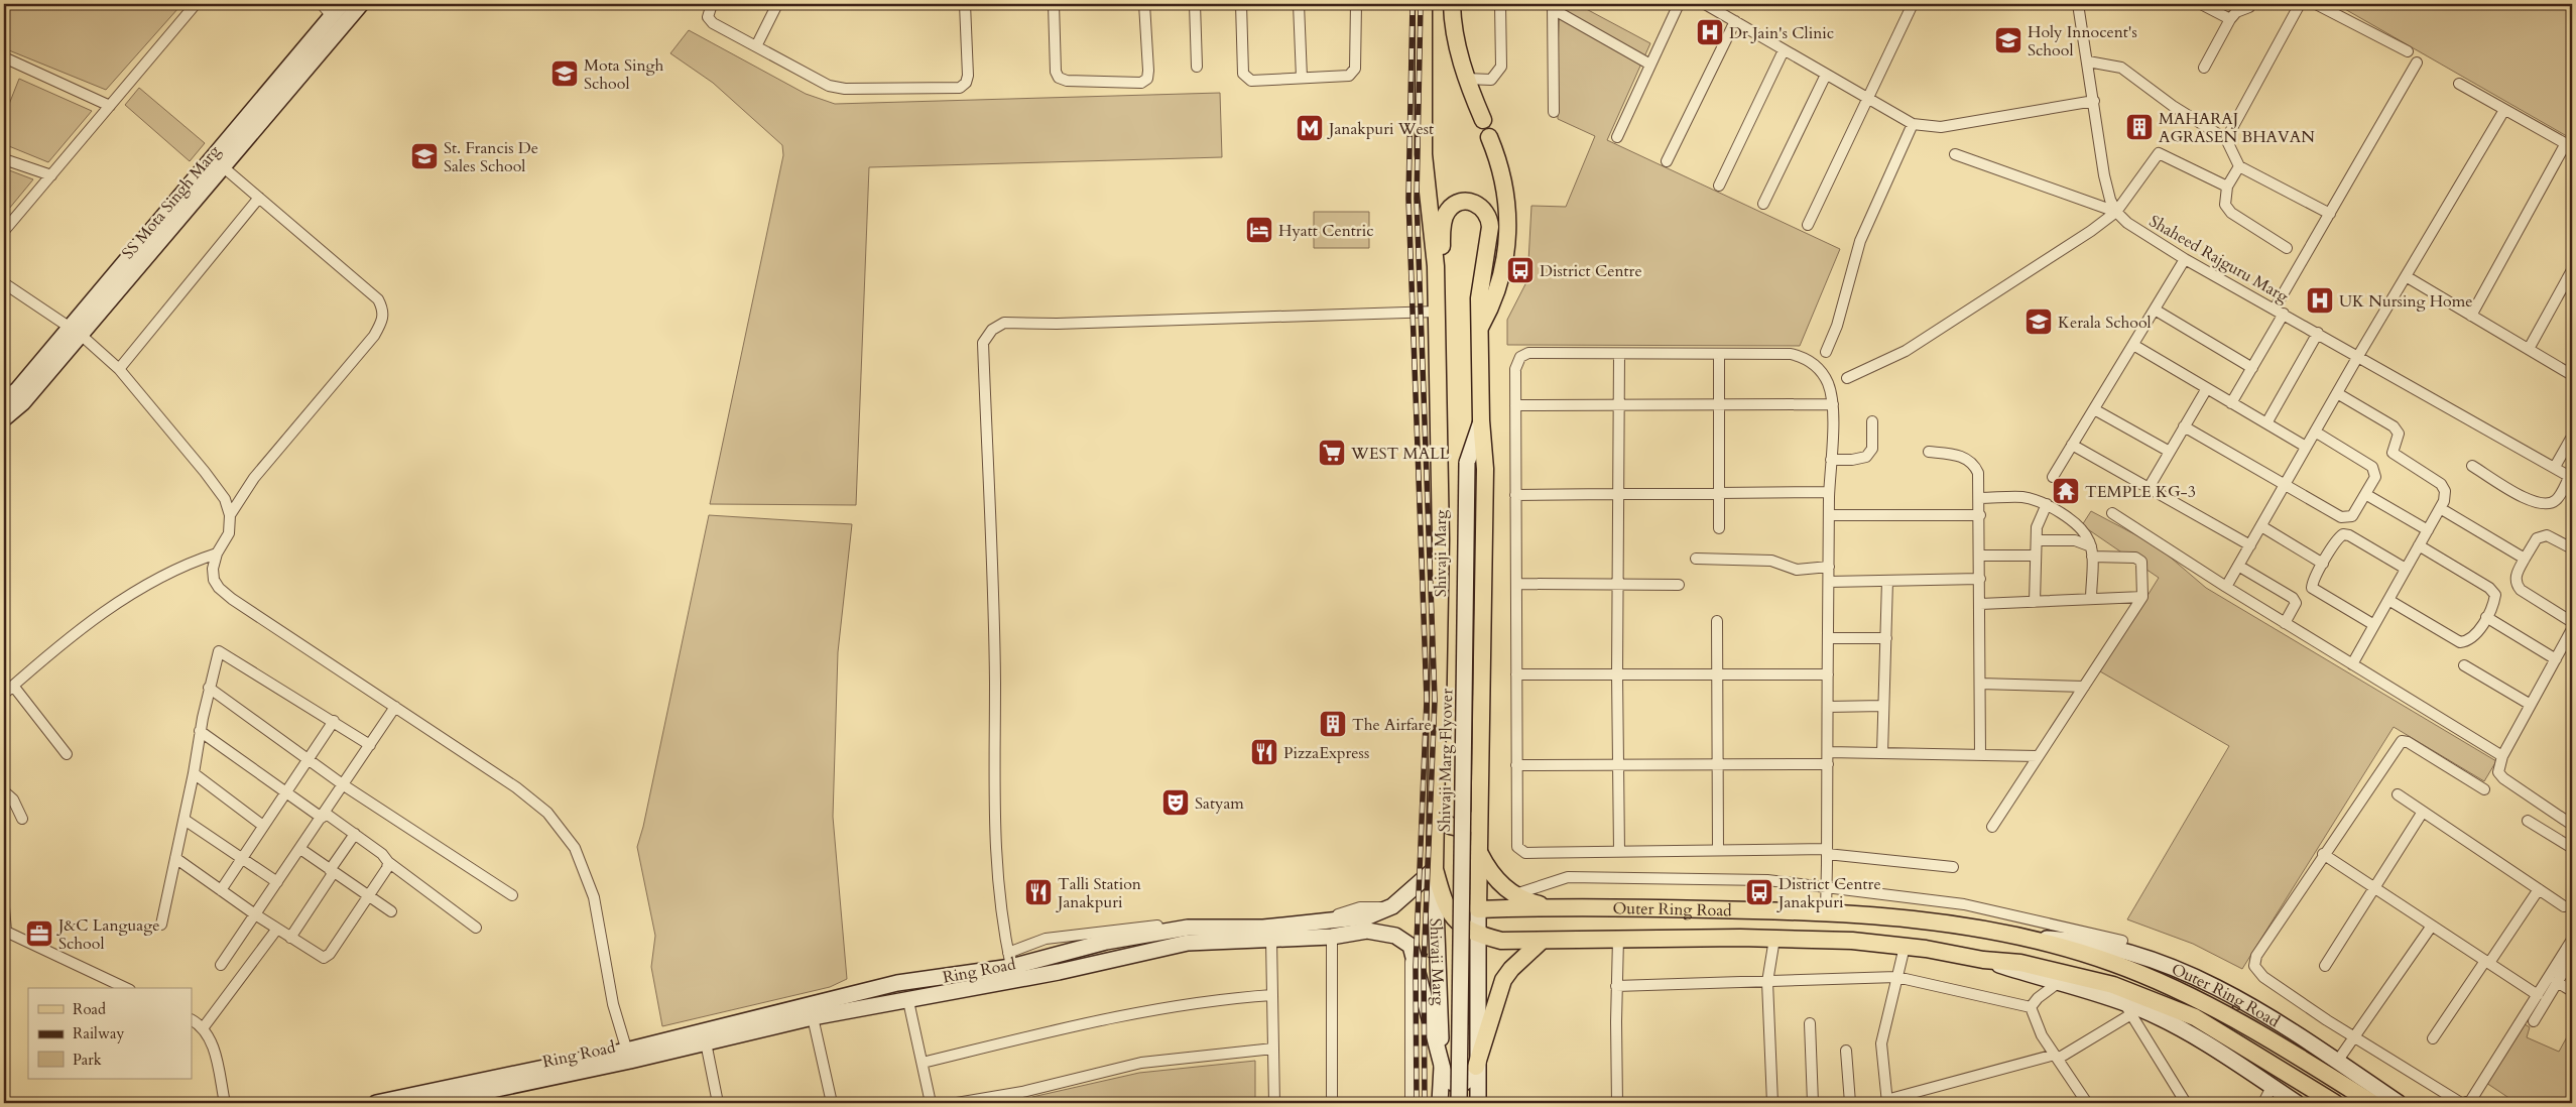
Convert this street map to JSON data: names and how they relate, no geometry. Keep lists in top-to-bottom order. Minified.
{"streets":{"main road":["Shivaji Marg","Outer Ring Road"],"street":["SS Mota Singh Marg","Shaheed Rajguru Marg","Shivaji Marg Flyover","Ring Road"]},"crossings":[["Shivaji Marg","Outer Ring Road"],["Shivaji Marg","Ring Road"],["Outer Ring Road","Ring Road"]],"places":{"hospital":["Dr Jain's Clinic","UK Nursing Home"],"school or university":["Holy Innocent's School","Mota Singh School","St. Francis De Sales School","Kerala School"],"building":["MAHARAJ AGRASEN BHAVAN","The Airfare"],"metro station":["Janakpuri West"],"hotel":["Hyatt Centric"],"bus stop":["District Centre","District Centre Janakpuri"],"supermarket":["WEST MALL"],"temple":["TEMPLE KG-3"],"restaurant":["PizzaExpress","Talli Station Janakpuri"],"theatre":["Satyam"],"office":["J&C Language School"]},"legend":["Road","Railway","Park"]}
